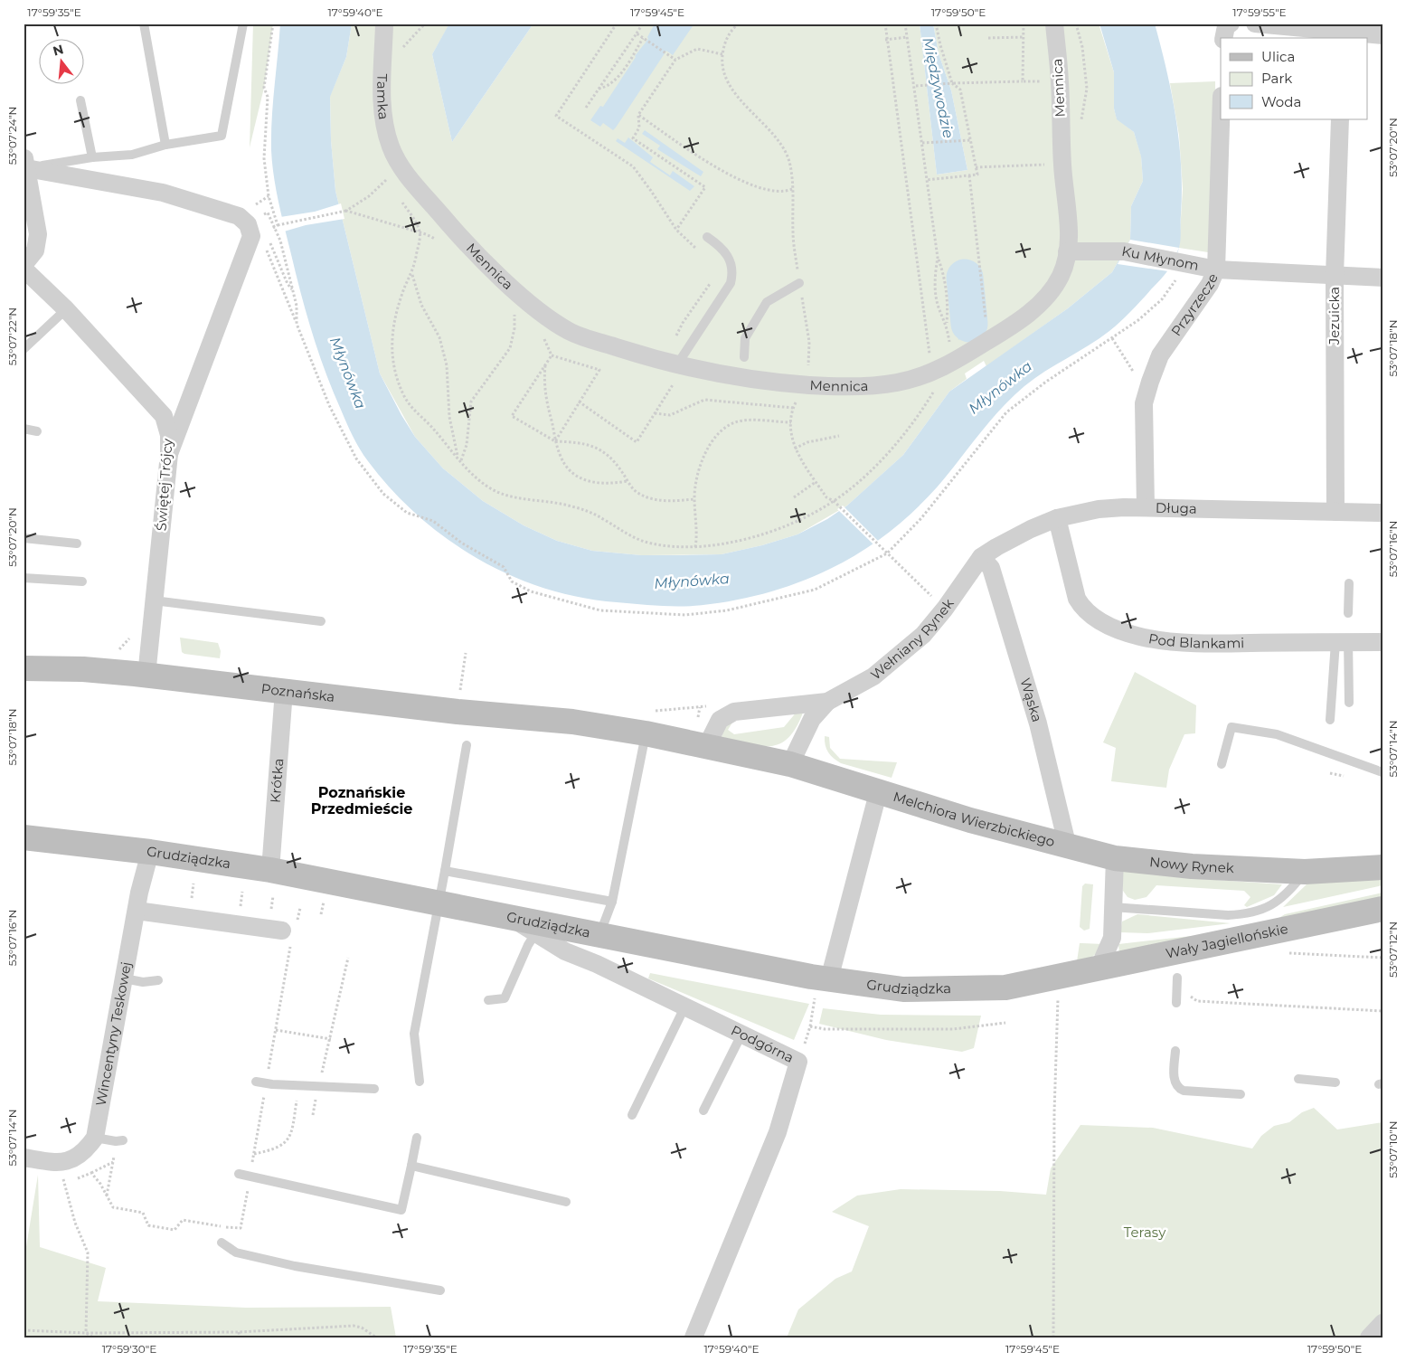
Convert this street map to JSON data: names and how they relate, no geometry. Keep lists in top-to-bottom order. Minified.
{"streets":{"main road":["Poznańska","Melchiora Wierzbickiego","Grudziądzka","Nowy Rynek","Wały Jagiellońskie"],"street":["Mennica","Tamka","Ku Młynom","Przyrzecze","Jezuicka","Świętej Trójcy","Długa","Wełniany Rynek","Pod Blankami","Wąska","Krótka","Wincentyny Teskowej","Podgórna"]},"crossings":[["Mennica","Tamka"],["Mennica","Ku Młynom"],["Ku Młynom","Przyrzecze"],["Ku Młynom","Jezuicka"],["Przyrzecze","Długa"],["Jezuicka","Długa"],["Świętej Trójcy","Poznańska"],["Długa","Wełniany Rynek"],["Długa","Pod Blankami"],["Długa","Wąska"],["Wełniany Rynek","Wąska"],["Poznańska","Krótka"],["Wąska","Melchiora Wierzbickiego"],["Krótka","Grudziądzka"],["Melchiora Wierzbickiego","Nowy Rynek"],["Grudziądzka","Wały Jagiellońskie"],["Grudziądzka","Wincentyny Teskowej"],["Grudziądzka","Podgórna"]],"districts":["Poznańskie Przedmieście"],"water":["Międzywodzie","Młynówka"],"parks":["Terasy"],"legend":["Ulica","Park","Woda"],"north":"top","coordinates":["17°59'35\"E","17°59'40\"E","17°59'45\"E","17°59'50\"E","17°59'55\"E","53°07'24\"N","53°07'20\"N","53°07'22\"N","53°07'18\"N","53°07'16\"N","53°07'14\"N","53°07'12\"N","53°07'10\"N","17°59'30\"E"]}
